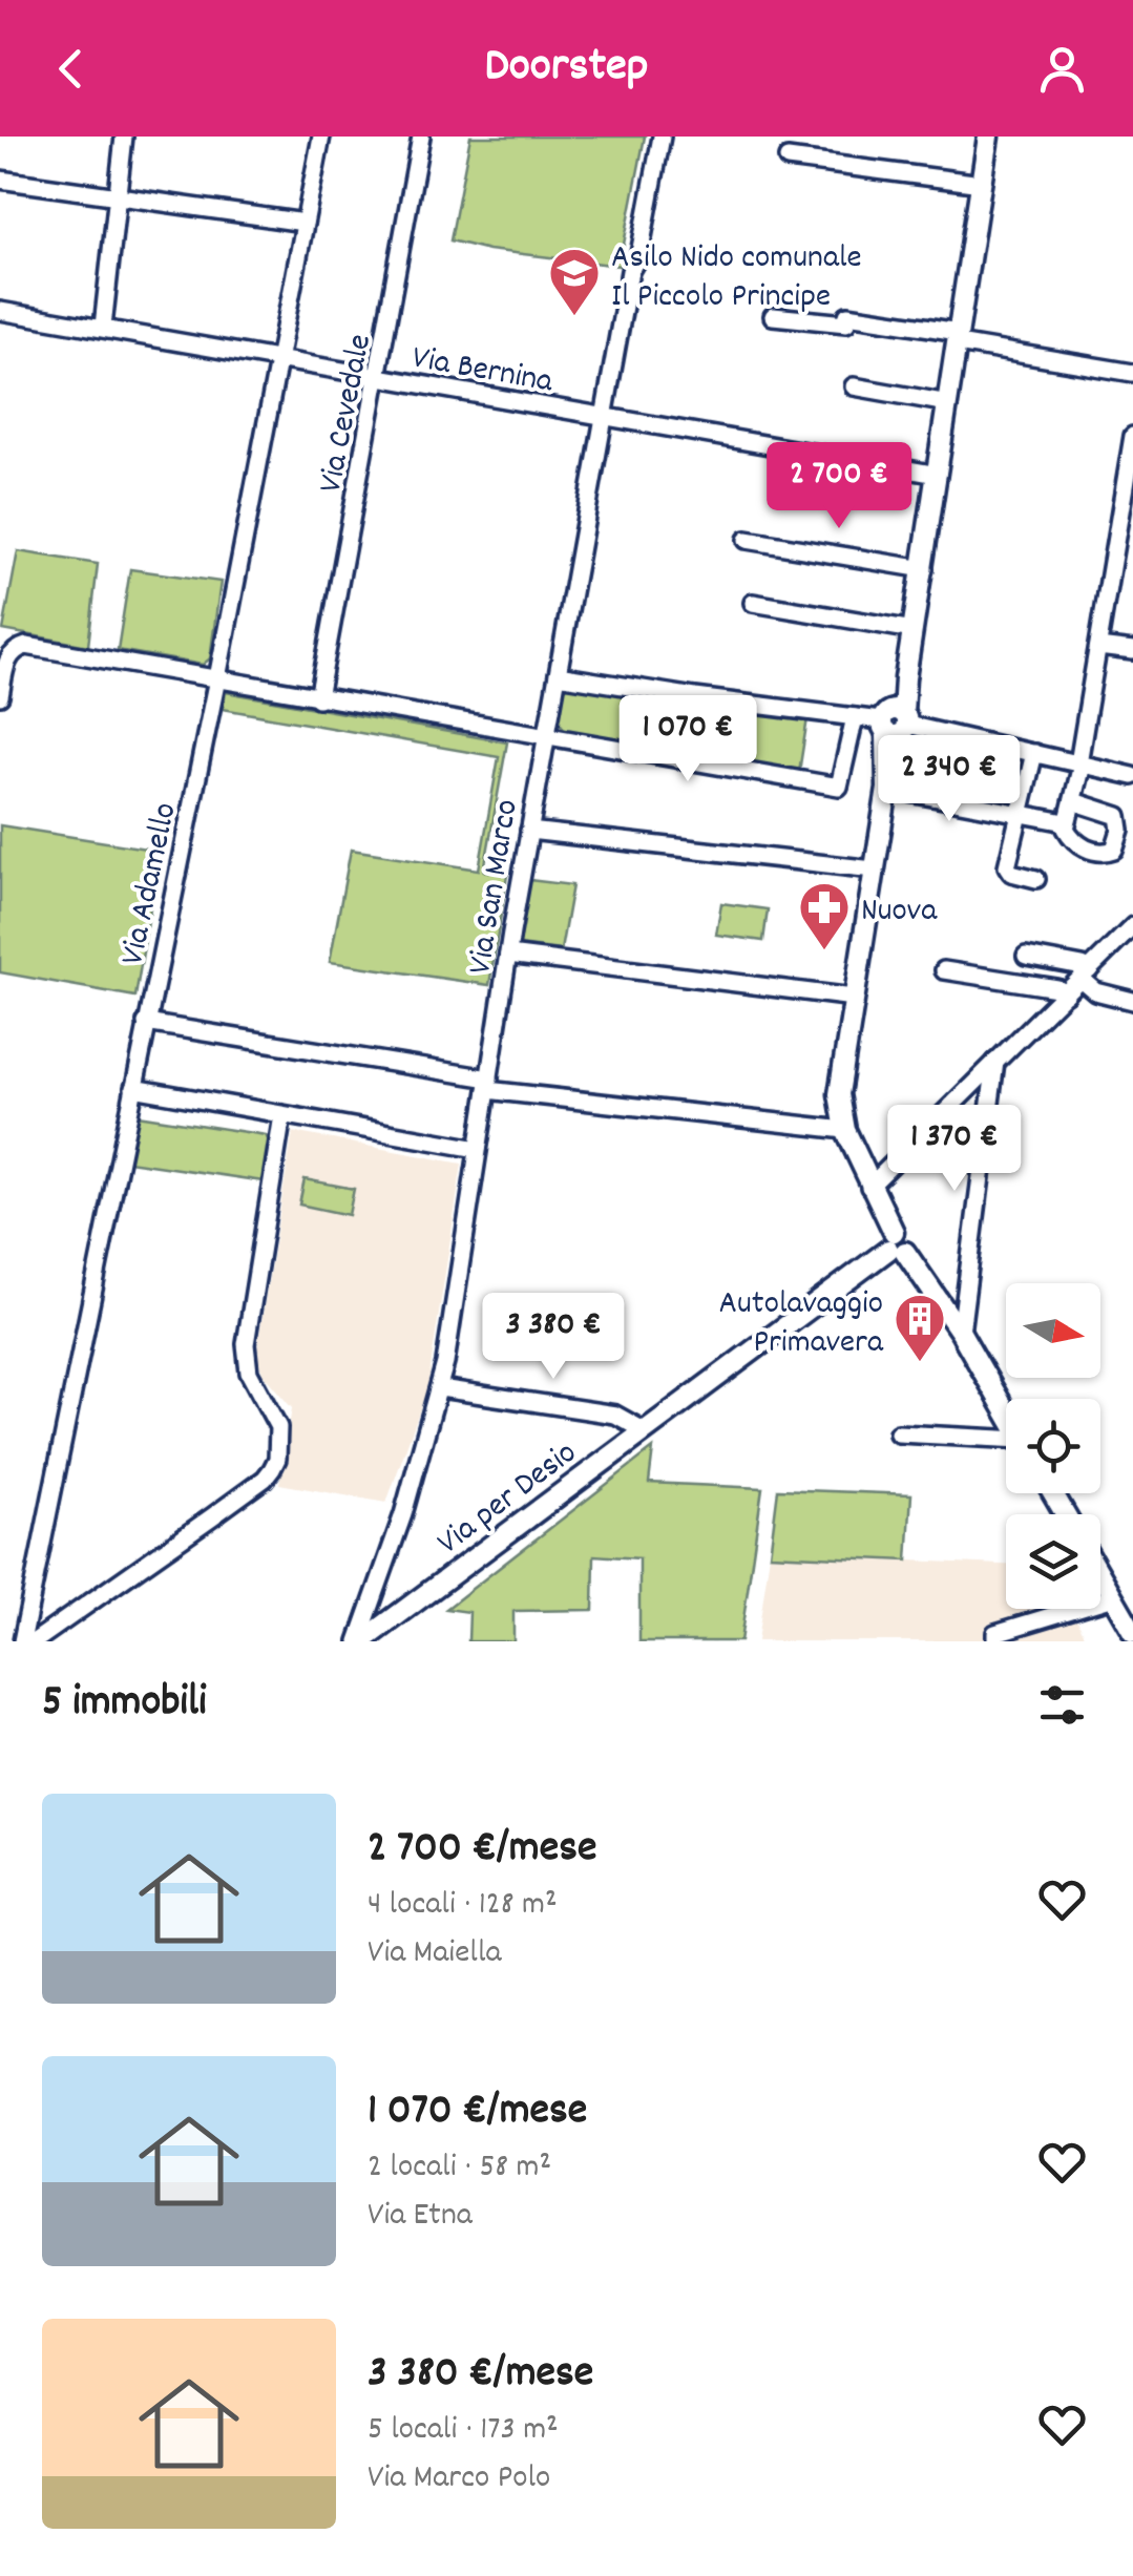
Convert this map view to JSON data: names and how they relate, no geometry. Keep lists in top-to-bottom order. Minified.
{"streets":{"street":["Via Bernina","Via Cevedale","Via Adamello","Via San Marco","Via per Desio"]},"crossings":[["Via Bernina","Via Cevedale"],["Via Bernina","Via Adamello"],["Via Bernina","Via San Marco"],["Via San Marco","Via per Desio"]],"places":{"school or university":["Asilo Nido comunale Il Piccolo Principe"],"pharmacy":["Nuova"],"building":["Autolavaggio Primavera"]},"north":"right","page":{"header":"Doorstep","price":["2 700 €","1 070 €","2 340 €","1 370 €","3 380 €"],"heading":"5 immobili","list":[{"name":"2 700 €/mese","note":"4 locali · 128 m² · Via Maiella"},{"name":"1 070 €/mese","note":"2 locali · 58 m² · Via Etna"},{"name":"3 380 €/mese","note":"5 locali · 173 m² · Via Marco Polo"}]}}
